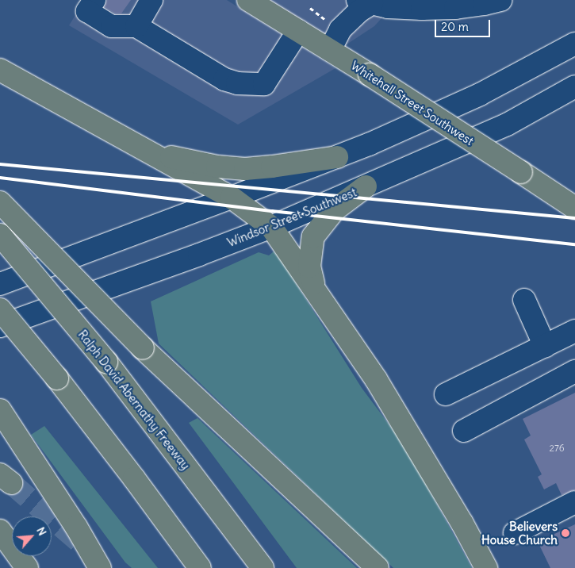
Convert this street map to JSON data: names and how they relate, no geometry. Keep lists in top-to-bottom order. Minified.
{"streets":{"main road":["Whitehall Street Southwest","Ralph David Abernathy Freeway"],"street":["Windsor Street Southwest"]},"places":["Believers House Church"],"house_numbers":["276"],"scale_bar":"20 m","north":"top right"}
